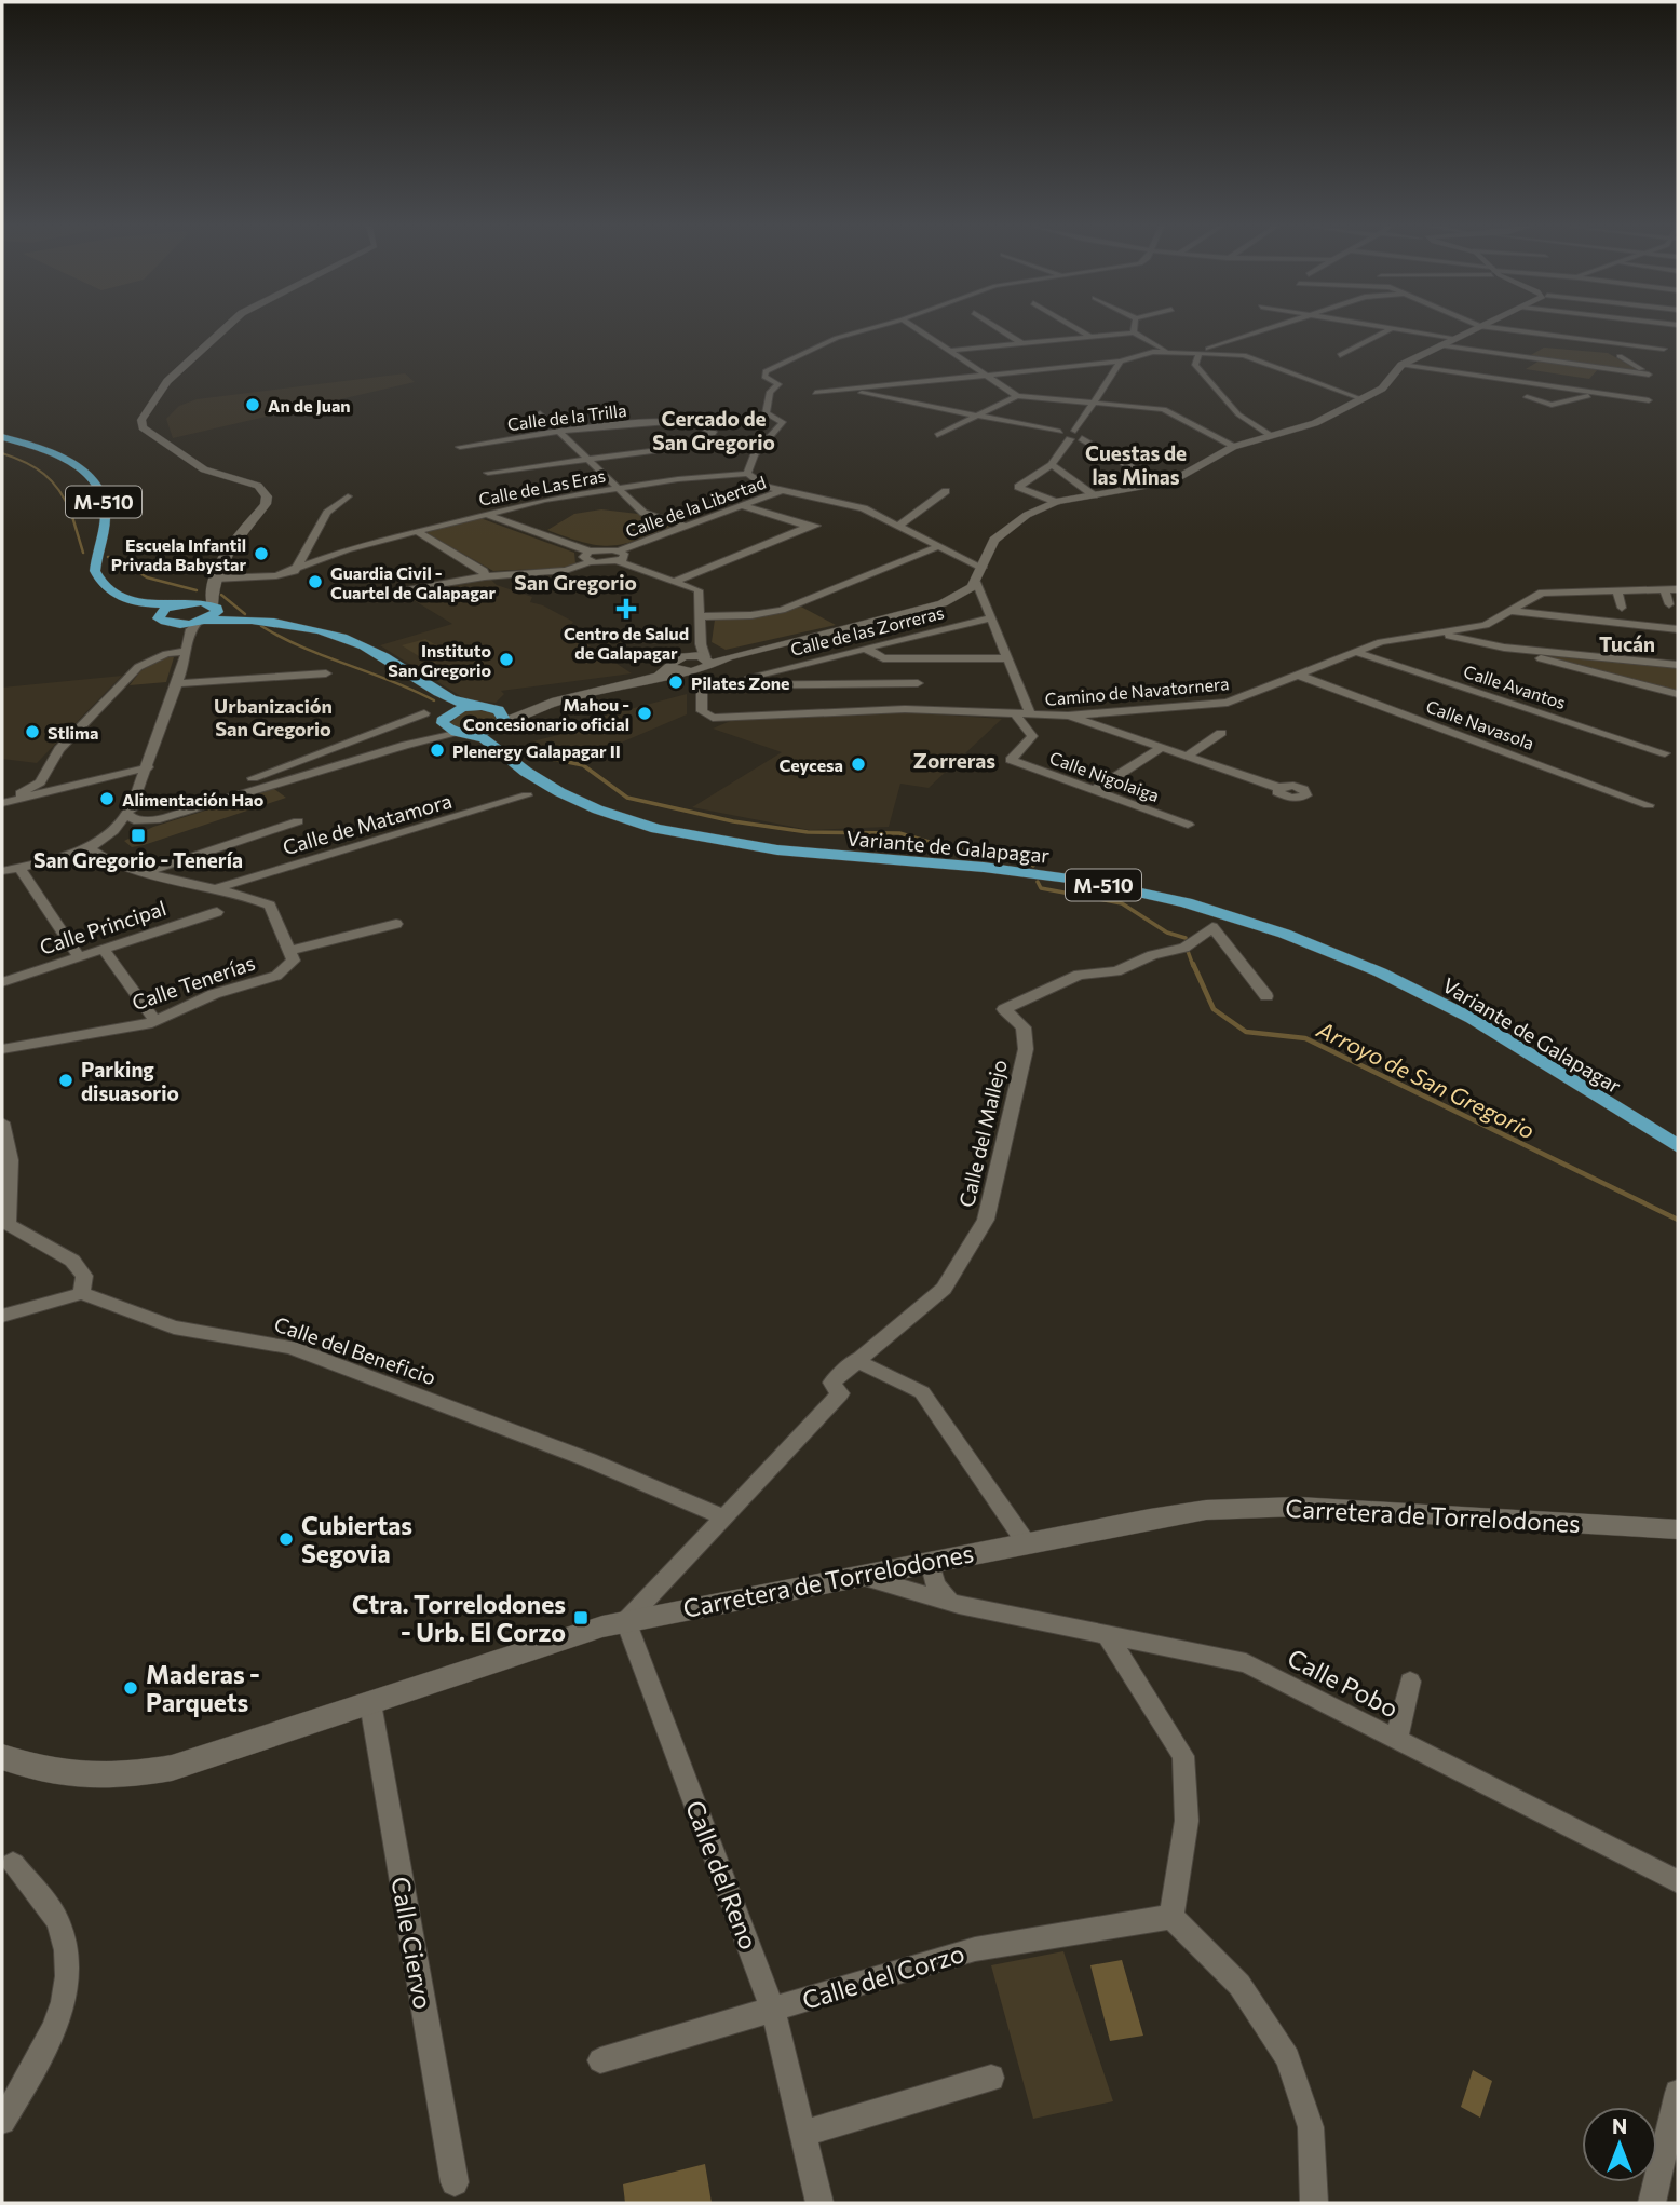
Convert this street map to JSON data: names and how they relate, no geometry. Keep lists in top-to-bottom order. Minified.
{"streets":{"main road":["M-510","Variante de Galapagar","Carretera de Torrelodones"],"street":["Calle de la Trilla","Calle de Las Eras","Calle de la Libertad","Calle de las Zorreras","Calle Avantos","Camino de Navatornera","Calle Navasola","Calle Nigolaiga","Calle de Matamora","Calle Principal","Calle Tenerías","Calle del Mallejo","Calle del Beneficio","Calle Pobo","Calle del Reno","Calle Ciervo","Calle del Corzo"]},"crossings":[["M-510","Variante de Galapagar"],["Calle Avantos","Camino de Navatornera"],["Camino de Navatornera","Calle Navasola"],["Camino de Navatornera","Calle Nigolaiga"],["Calle del Mallejo","Calle del Beneficio"],["Calle del Mallejo","Carretera de Torrelodones"],["Calle del Mallejo","Calle del Reno"],["Carretera de Torrelodones","Calle Pobo"],["Carretera de Torrelodones","Calle del Reno"],["Carretera de Torrelodones","Calle Ciervo"],["Calle del Reno","Calle del Corzo"]],"districts":["Cercado de San Gregorio","Cuestas de las Minas","San Gregorio","Tucán","Urbanización San Gregorio","Zorreras"],"water":["Arroyo de San Gregorio"],"places":{"other":["An de Juan","Escuela Infantil Privada Babystar","Guardia Civil - Cuartel de Galapagar","Instituto San Gregorio","Pilates Zone","Mahou - Concesionario oficial","Stlima","Plenergy Galapagar II","Ceycesa","Alimentación Hao","Parking disuasorio","Cubiertas Segovia","Maderas - Parquets"],"health":["Centro de Salud de Galapagar"],"transit":["San Gregorio - Tenería","Ctra. Torrelodones - Urb. El Corzo"]},"north":"top"}
